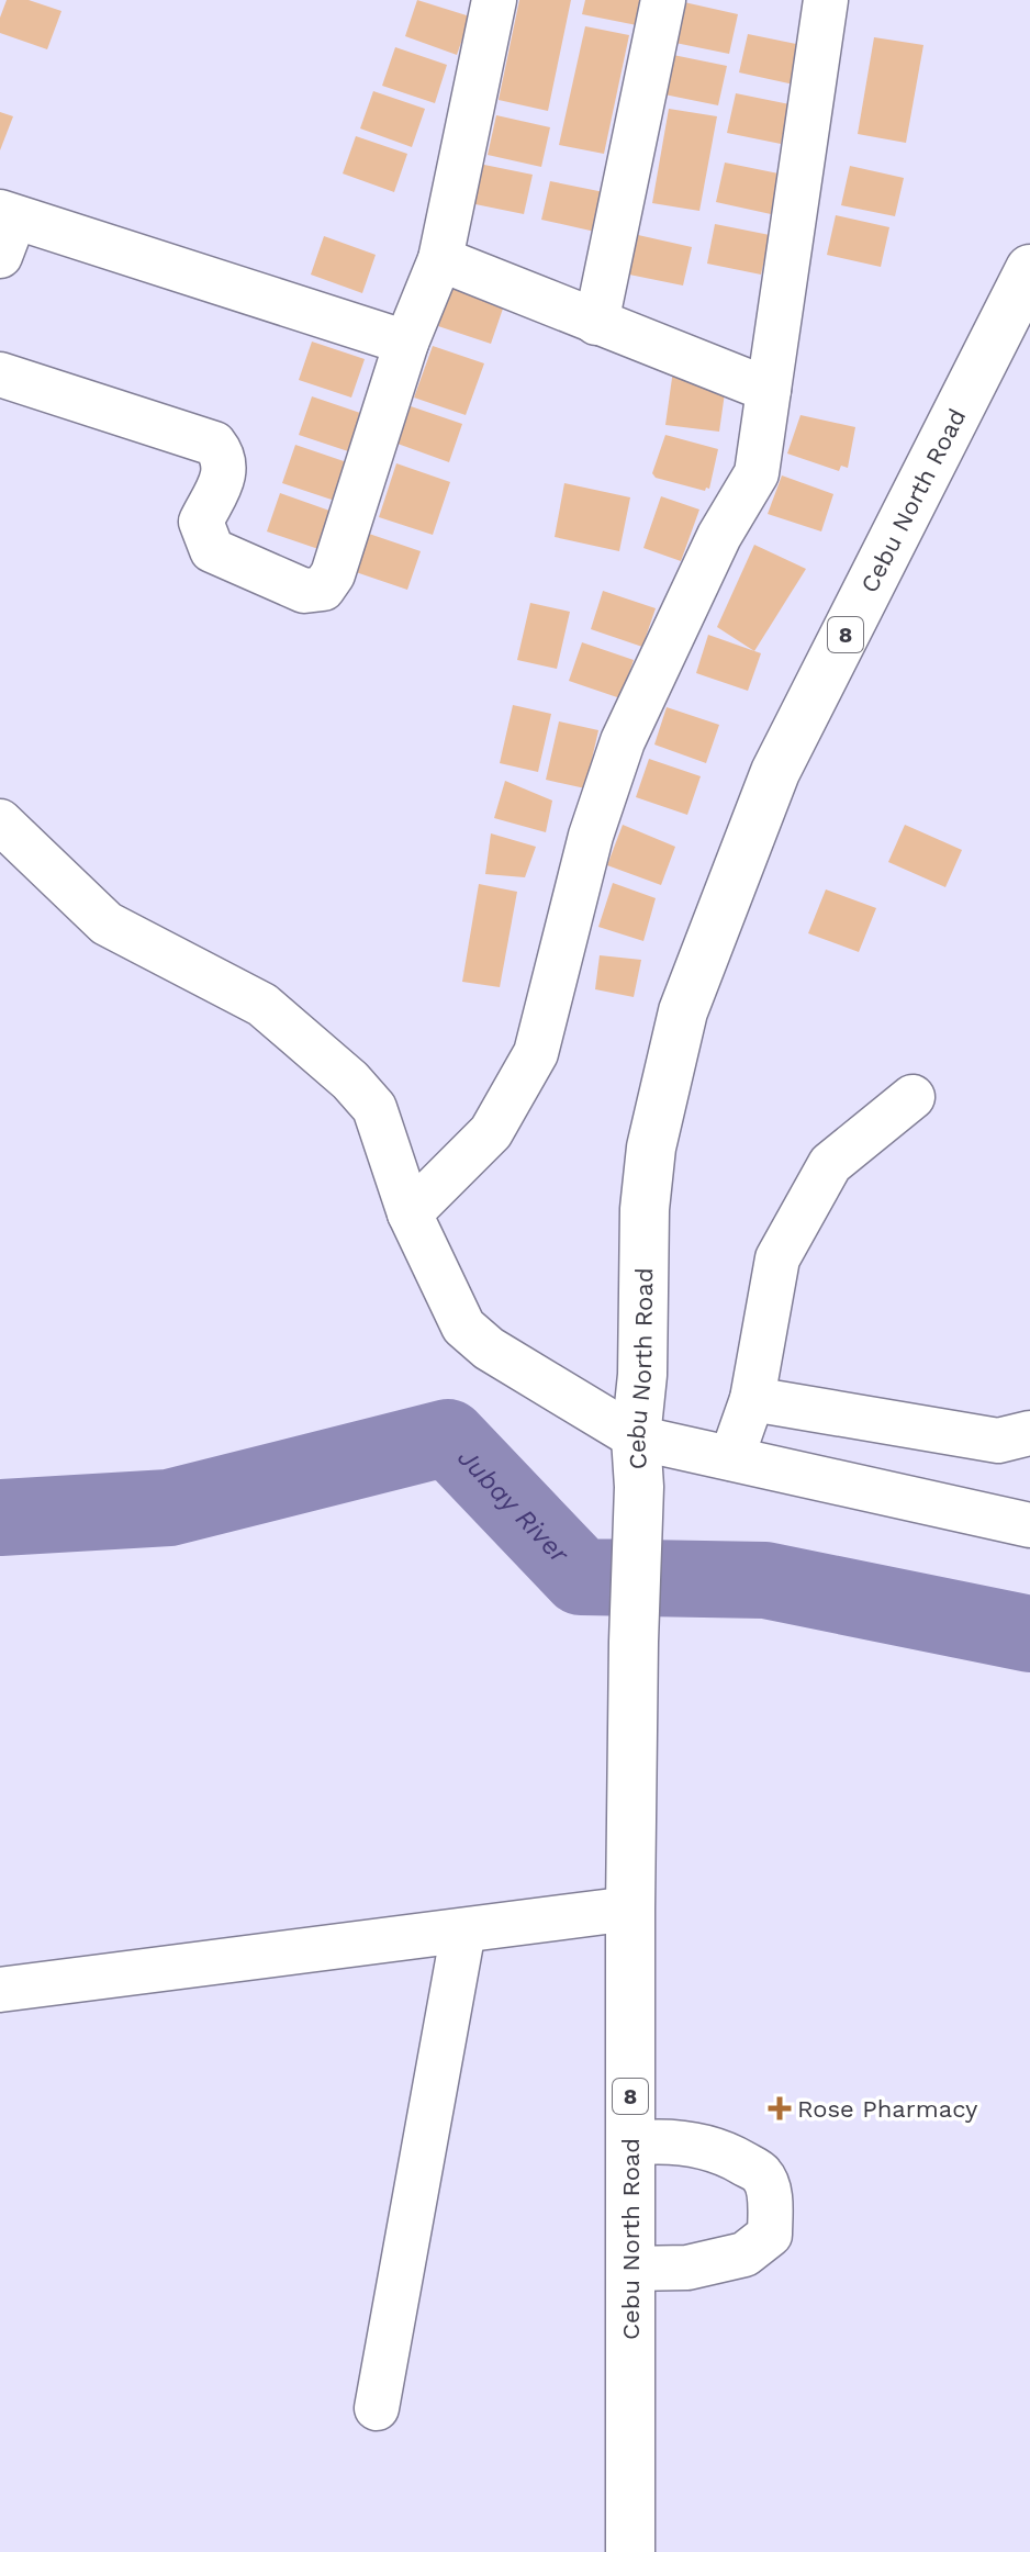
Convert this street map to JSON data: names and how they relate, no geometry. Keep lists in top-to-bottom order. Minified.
{"streets":{"highway":["Cebu North Road","8"]},"water":["Jubay River"],"places":{"health":["Rose Pharmacy"]}}
